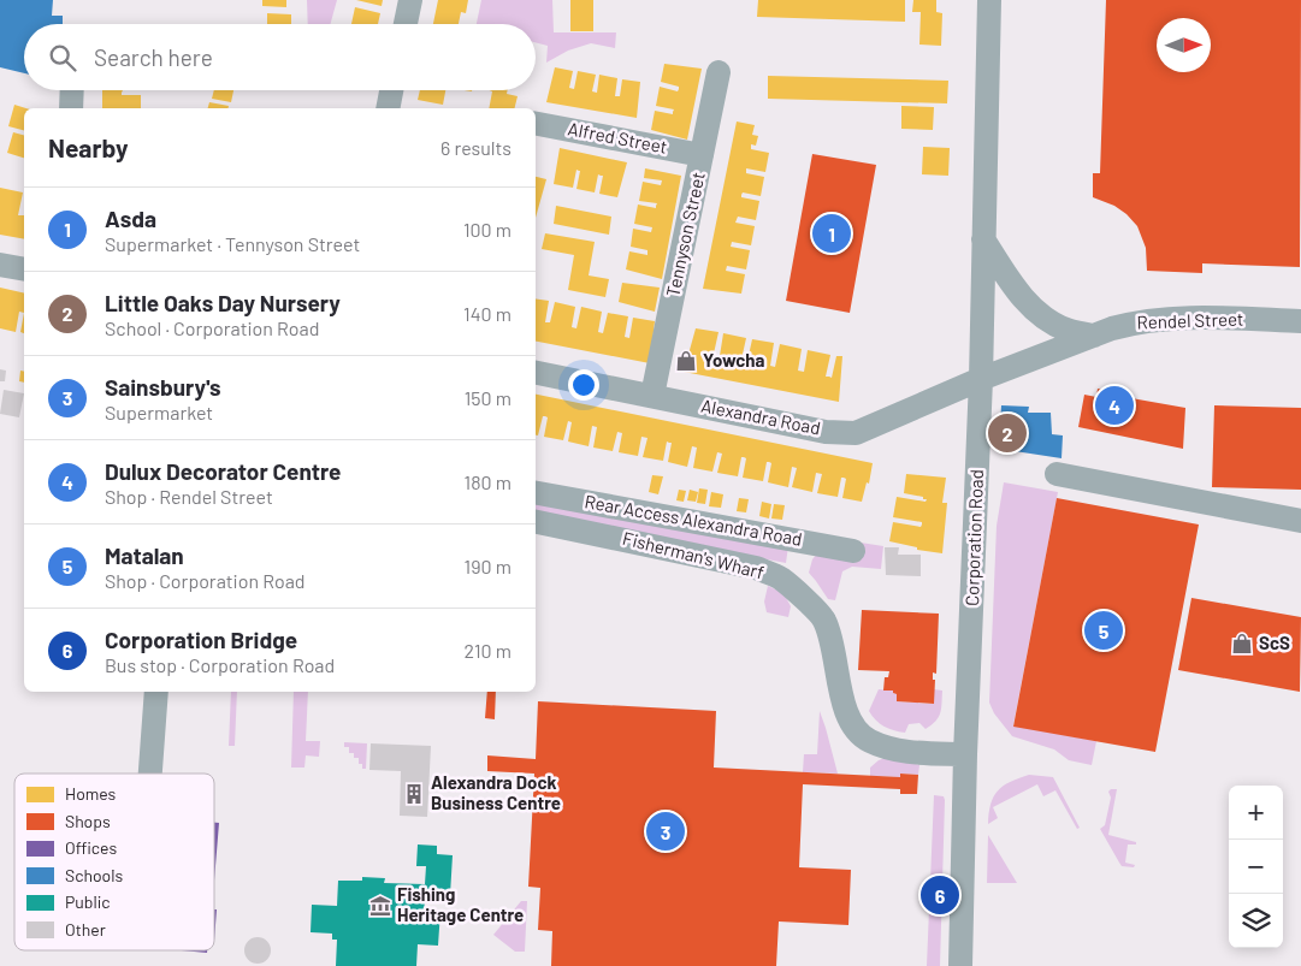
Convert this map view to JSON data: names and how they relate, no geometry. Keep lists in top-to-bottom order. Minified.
{"streets":{"street":["Alfred Street","Tennyson Street","Rendel Street","Alexandra Road","Rear Access Alexandra Road","Corporation Road","Fisherman's Wharf"]},"crossings":[["Alfred Street","Tennyson Street"],["Tennyson Street","Alexandra Road"],["Rendel Street","Alexandra Road"],["Rendel Street","Corporation Road"],["Alexandra Road","Corporation Road"],["Corporation Road","Fisherman's Wharf"]],"places":{"shop":["Yowcha","ScS"],"building":["Alexandra Dock Business Centre"],"museum":["Fishing Heritage Centre"]},"legend":["Homes","Shops","Offices","Schools","Public","Other"],"north":"right","page":{"search":"Search here","heading":["Nearby","6 results"],"list":[{"mark":"1","name":"Asda","note":"Supermarket · Tennyson Street","value":"100 m"},{"mark":"2","name":"Little Oaks Day Nursery","note":"School · Corporation Road","value":"140 m"},{"mark":"3","name":"Sainsbury's","note":"Supermarket","value":"150 m"},{"mark":"4","name":"Dulux Decorator Centre","note":"Shop · Rendel Street","value":"180 m"},{"mark":"5","name":"Matalan","note":"Shop · Corporation Road","value":"190 m"},{"mark":"6","name":"Corporation Bridge","note":"Bus stop · Corporation Road","value":"210 m"}],"pins":["1","4","2","5","3","6"],"map_buttons":["+","−"]}}
